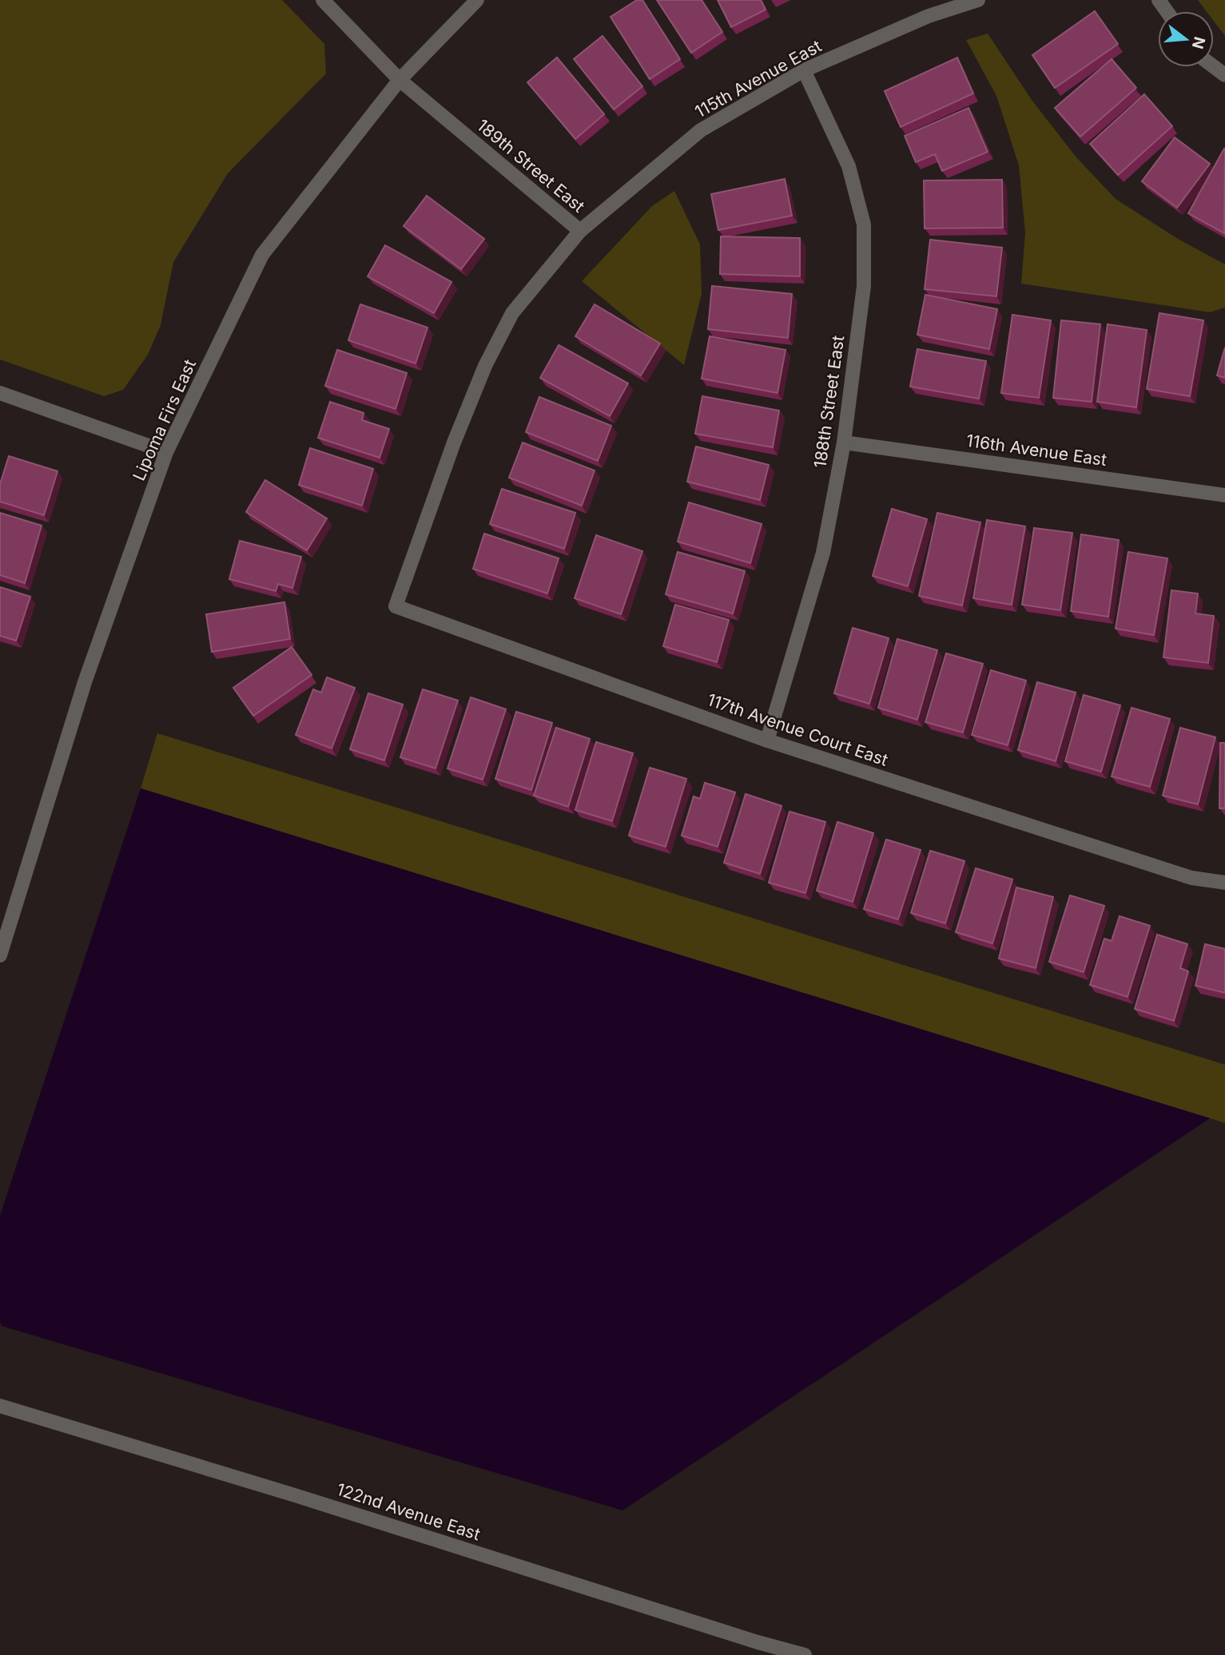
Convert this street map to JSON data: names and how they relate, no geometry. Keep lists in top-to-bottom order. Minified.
{"streets":{"street":["115th Avenue East","189th Street East","188th Street East","Lipoma Firs East","116th Avenue East","117th Avenue Court East","122nd Avenue East"]},"crossings":[["115th Avenue East","189th Street East"],["115th Avenue East","188th Street East"],["189th Street East","Lipoma Firs East"],["189th Street East","117th Avenue Court East"],["188th Street East","116th Avenue East"],["188th Street East","117th Avenue Court East"]],"north":"right"}
